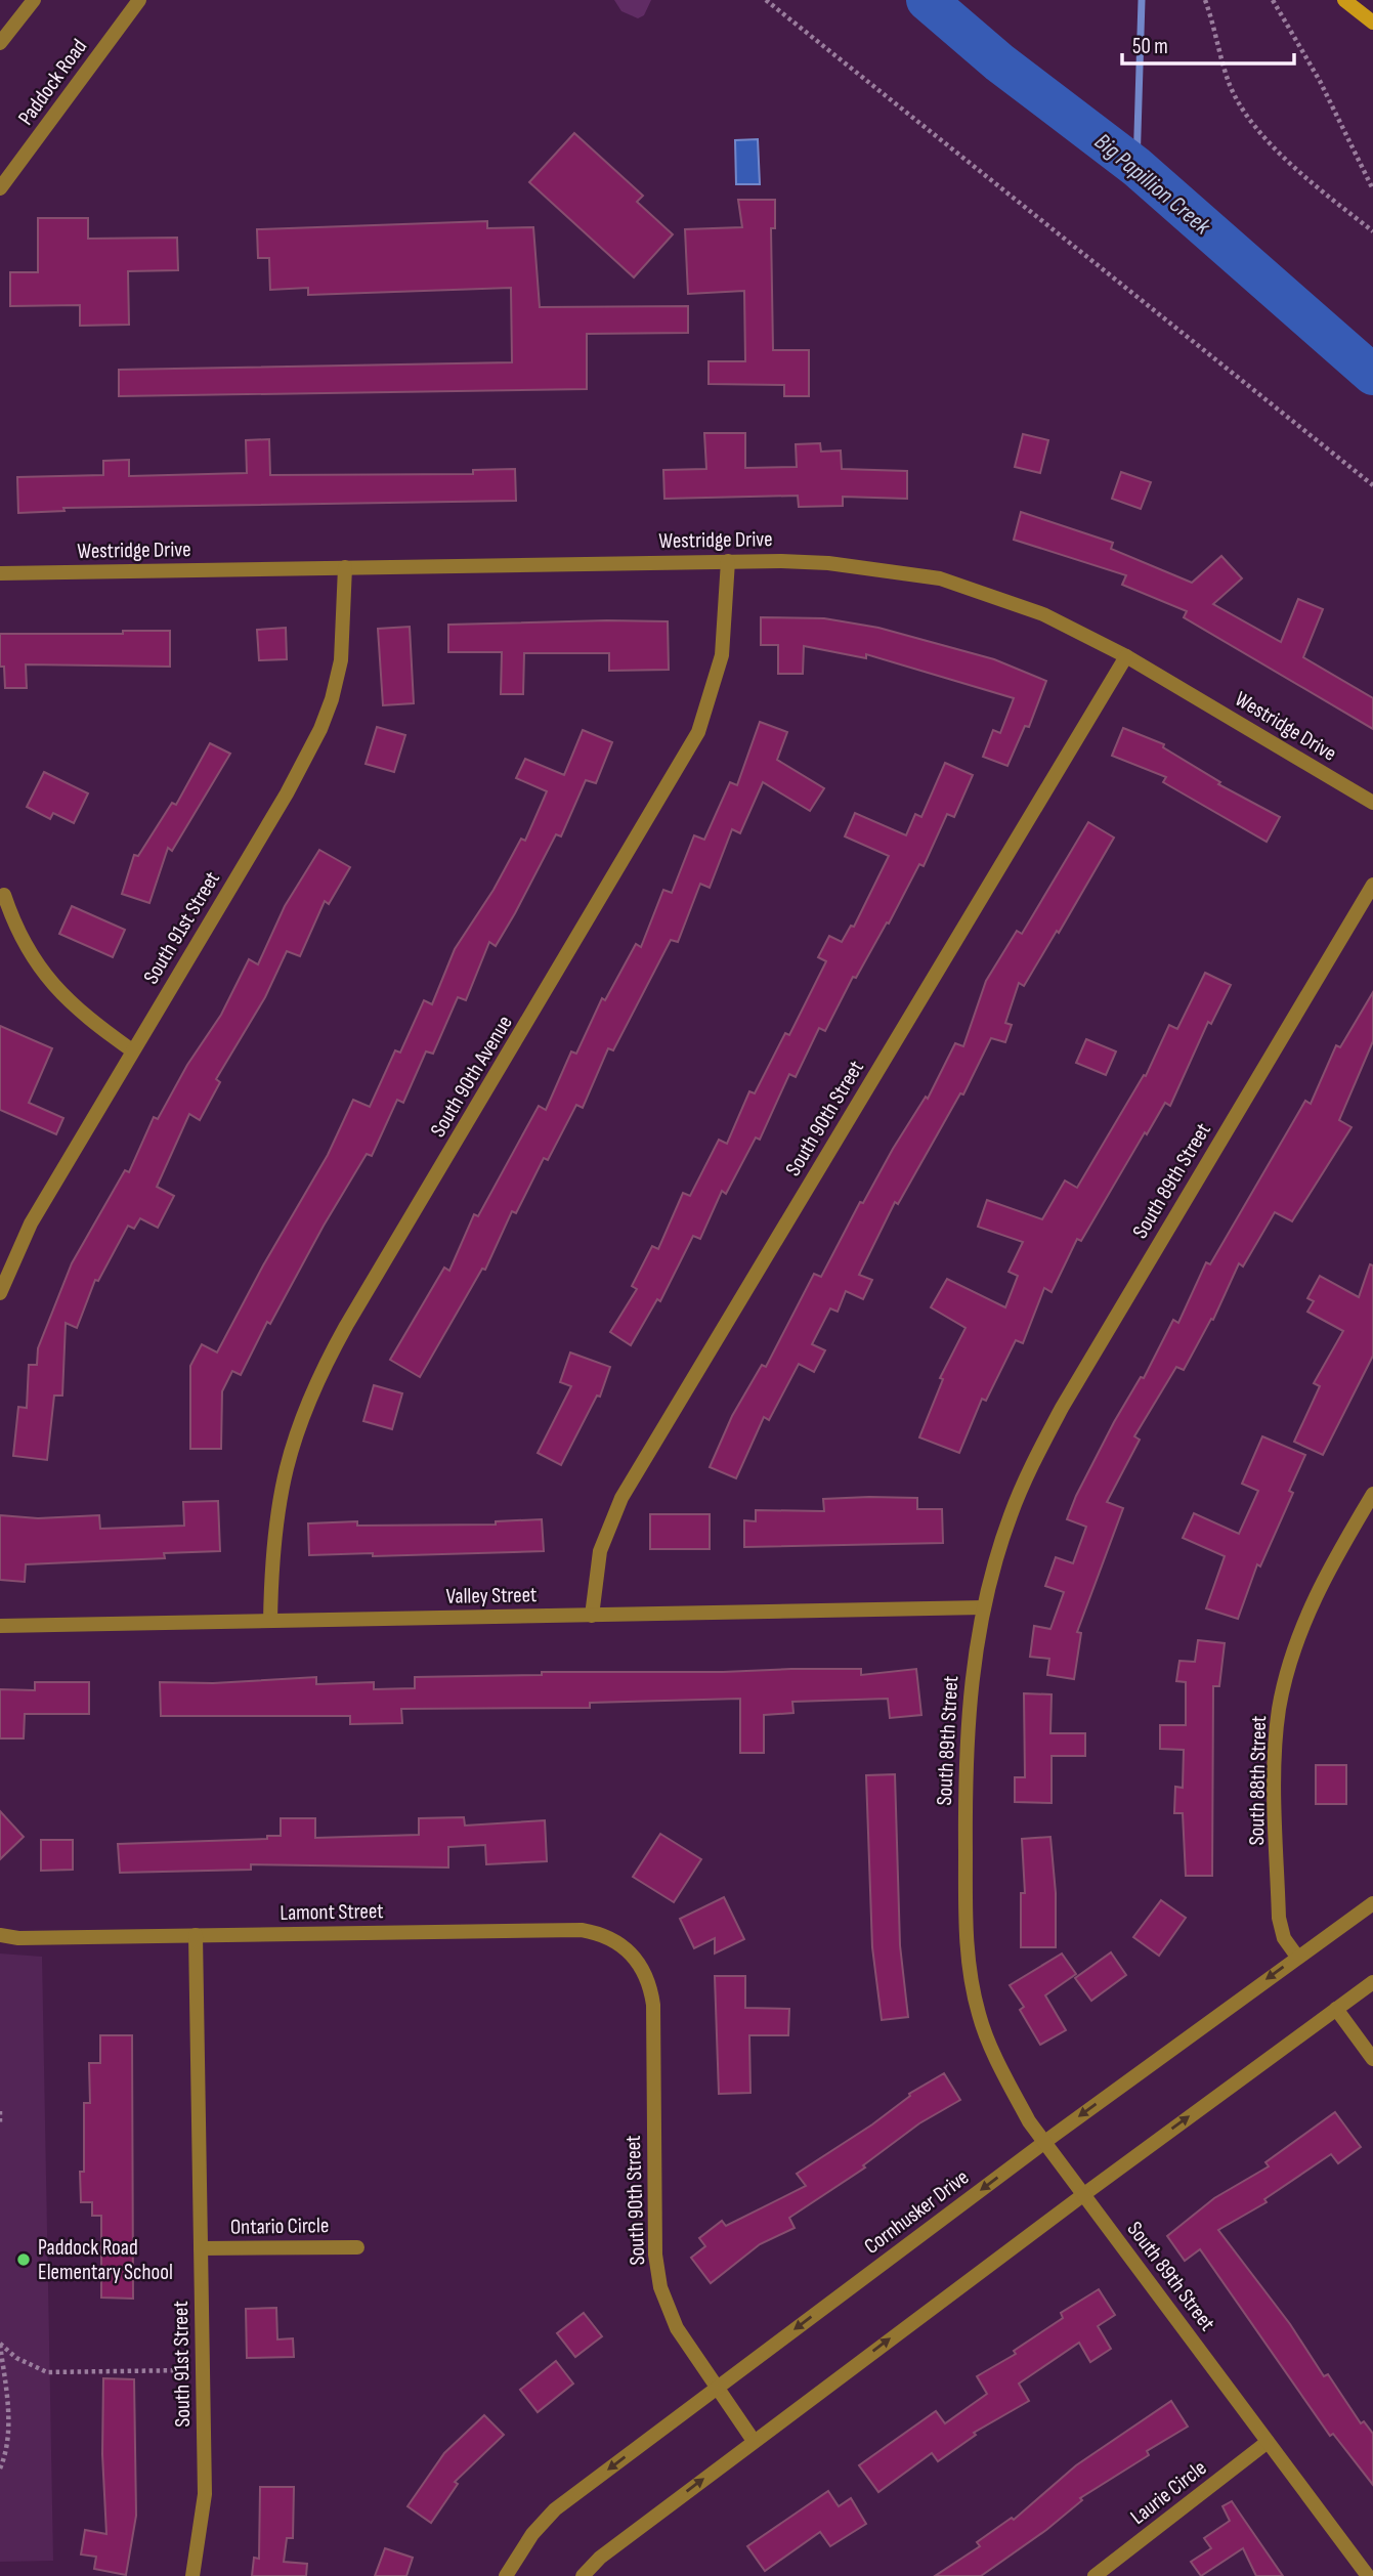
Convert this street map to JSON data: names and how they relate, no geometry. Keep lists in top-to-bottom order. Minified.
{"streets":{"street":["Paddock Road","Westridge Drive","South 91st Street","South 90th Avenue","South 90th Street","South 89th Street","Valley Street","South 88th Street","Lamont Street","Cornhusker Drive","Ontario Circle","Laurie Circle"]},"crossings":[["Westridge Drive","South 91st Street"],["Westridge Drive","South 90th Avenue"],["Westridge Drive","South 90th Street"],["South 91st Street","Lamont Street"],["South 91st Street","Ontario Circle"],["South 90th Avenue","Valley Street"],["South 90th Street","Valley Street"],["South 90th Street","Lamont Street"],["South 90th Street","Cornhusker Drive"],["South 89th Street","Valley Street"],["South 89th Street","Cornhusker Drive"],["South 89th Street","Laurie Circle"],["South 88th Street","Cornhusker Drive"]],"water":["Big Papillion Creek"],"places":["Paddock Road Elementary School"],"scale_bar":"50 m"}
